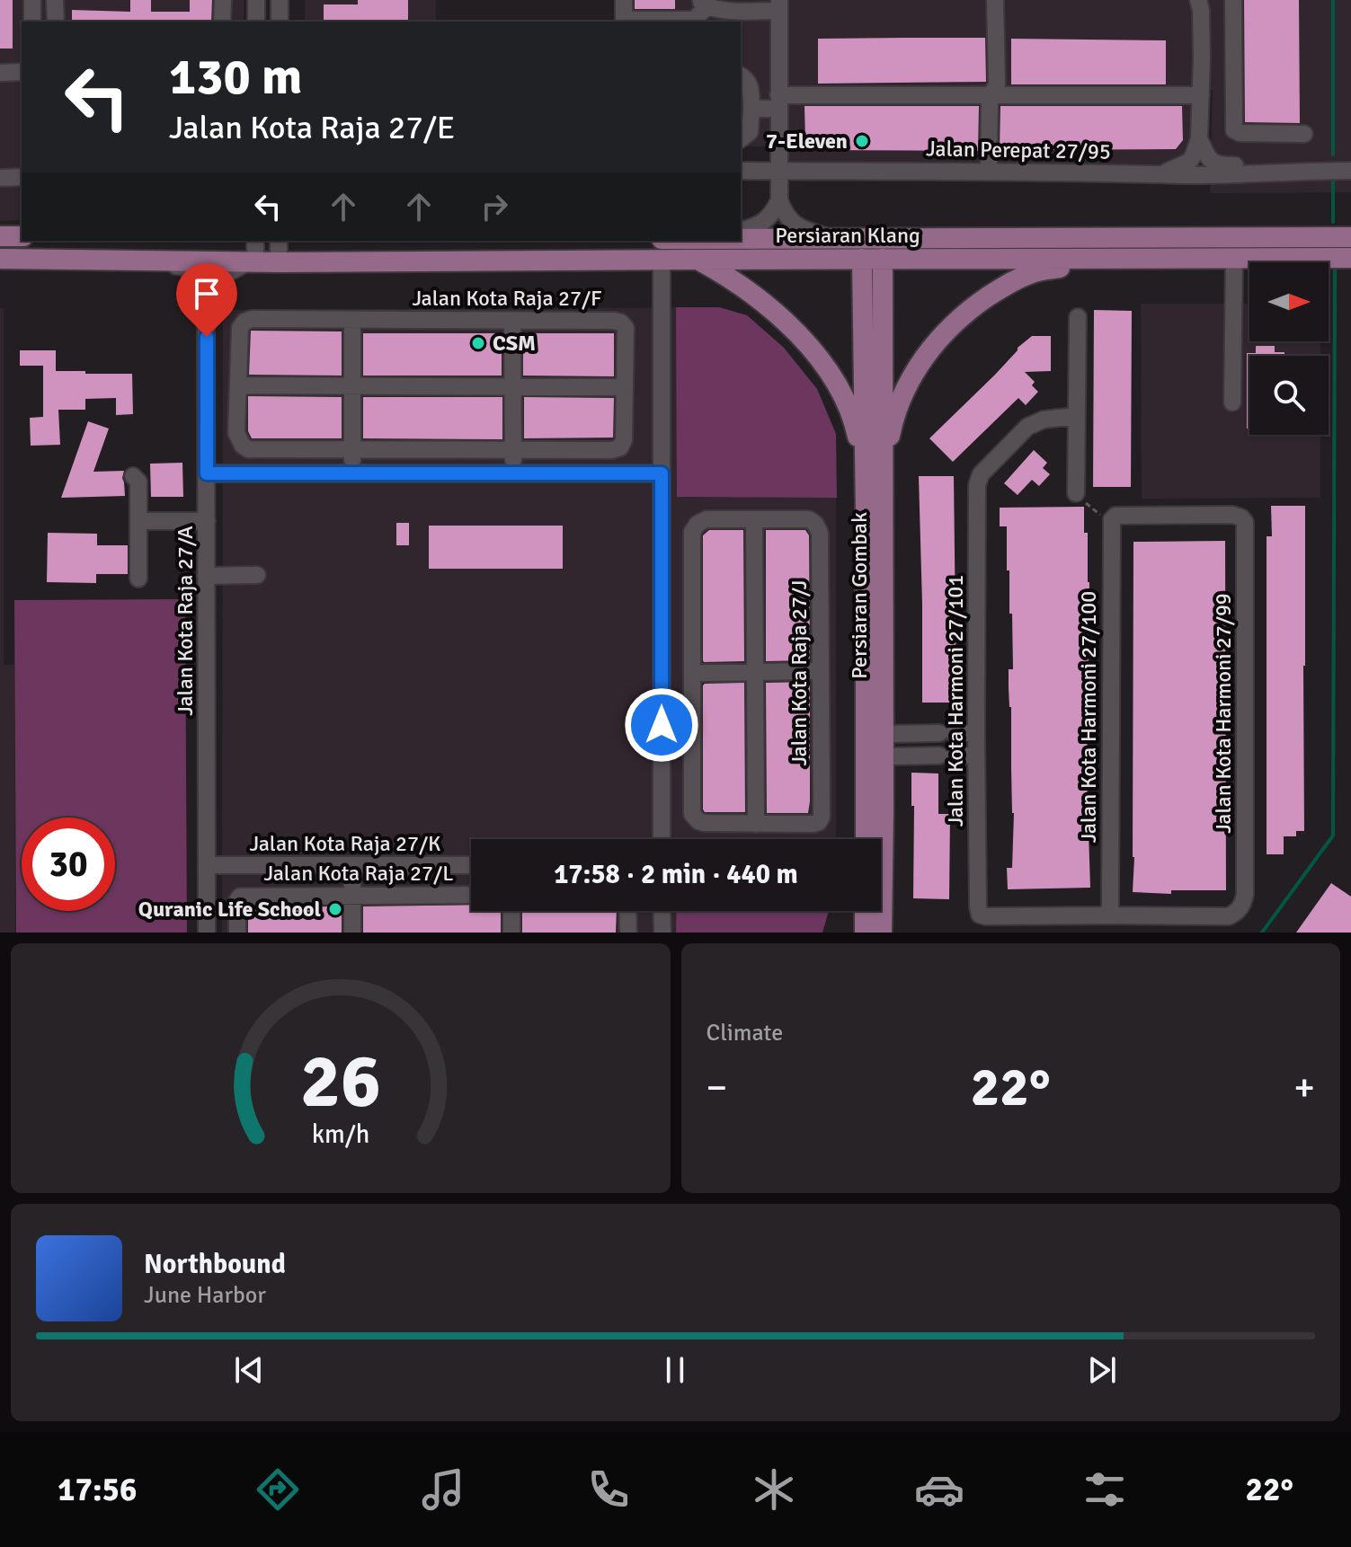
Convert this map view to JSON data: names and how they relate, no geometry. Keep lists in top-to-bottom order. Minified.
{"streets":{"main road":["Persiaran Klang","Persiaran Gombak"],"street":["Jalan Perepat 27/95","Jalan Kota Raja 27/F","Jalan Kota Raja 27/A","Jalan Kota Raja 27/J","Jalan Kota Harmoni 27/101","Jalan Kota Harmoni 27/99","Jalan Kota Harmoni 27/100","Jalan Kota Raja 27/K","Jalan Kota Raja 27/L"]},"crossings":[["Persiaran Klang","Persiaran Gombak"],["Persiaran Klang","Jalan Kota Raja 27/A"],["Jalan Kota Raja 27/A","Jalan Kota Raja 27/K"],["Jalan Kota Harmoni 27/101","Jalan Kota Harmoni 27/99"],["Jalan Kota Harmoni 27/101","Jalan Kota Harmoni 27/100"],["Jalan Kota Harmoni 27/99","Jalan Kota Harmoni 27/100"]],"places":["7-Eleven","CSM","Quranic Life School"],"north":"right","page":{"turn":["130 m","Jalan Kota Raja 27/E"],"limit":"30","trip":"17:58 · 2 min · 440 m","tile":"Climate","heat":["−","22°","+"],"song":["Northbound","June Harbor"],"tabs":["17:56","22°"],"gauge":["26","km/h"]}}
